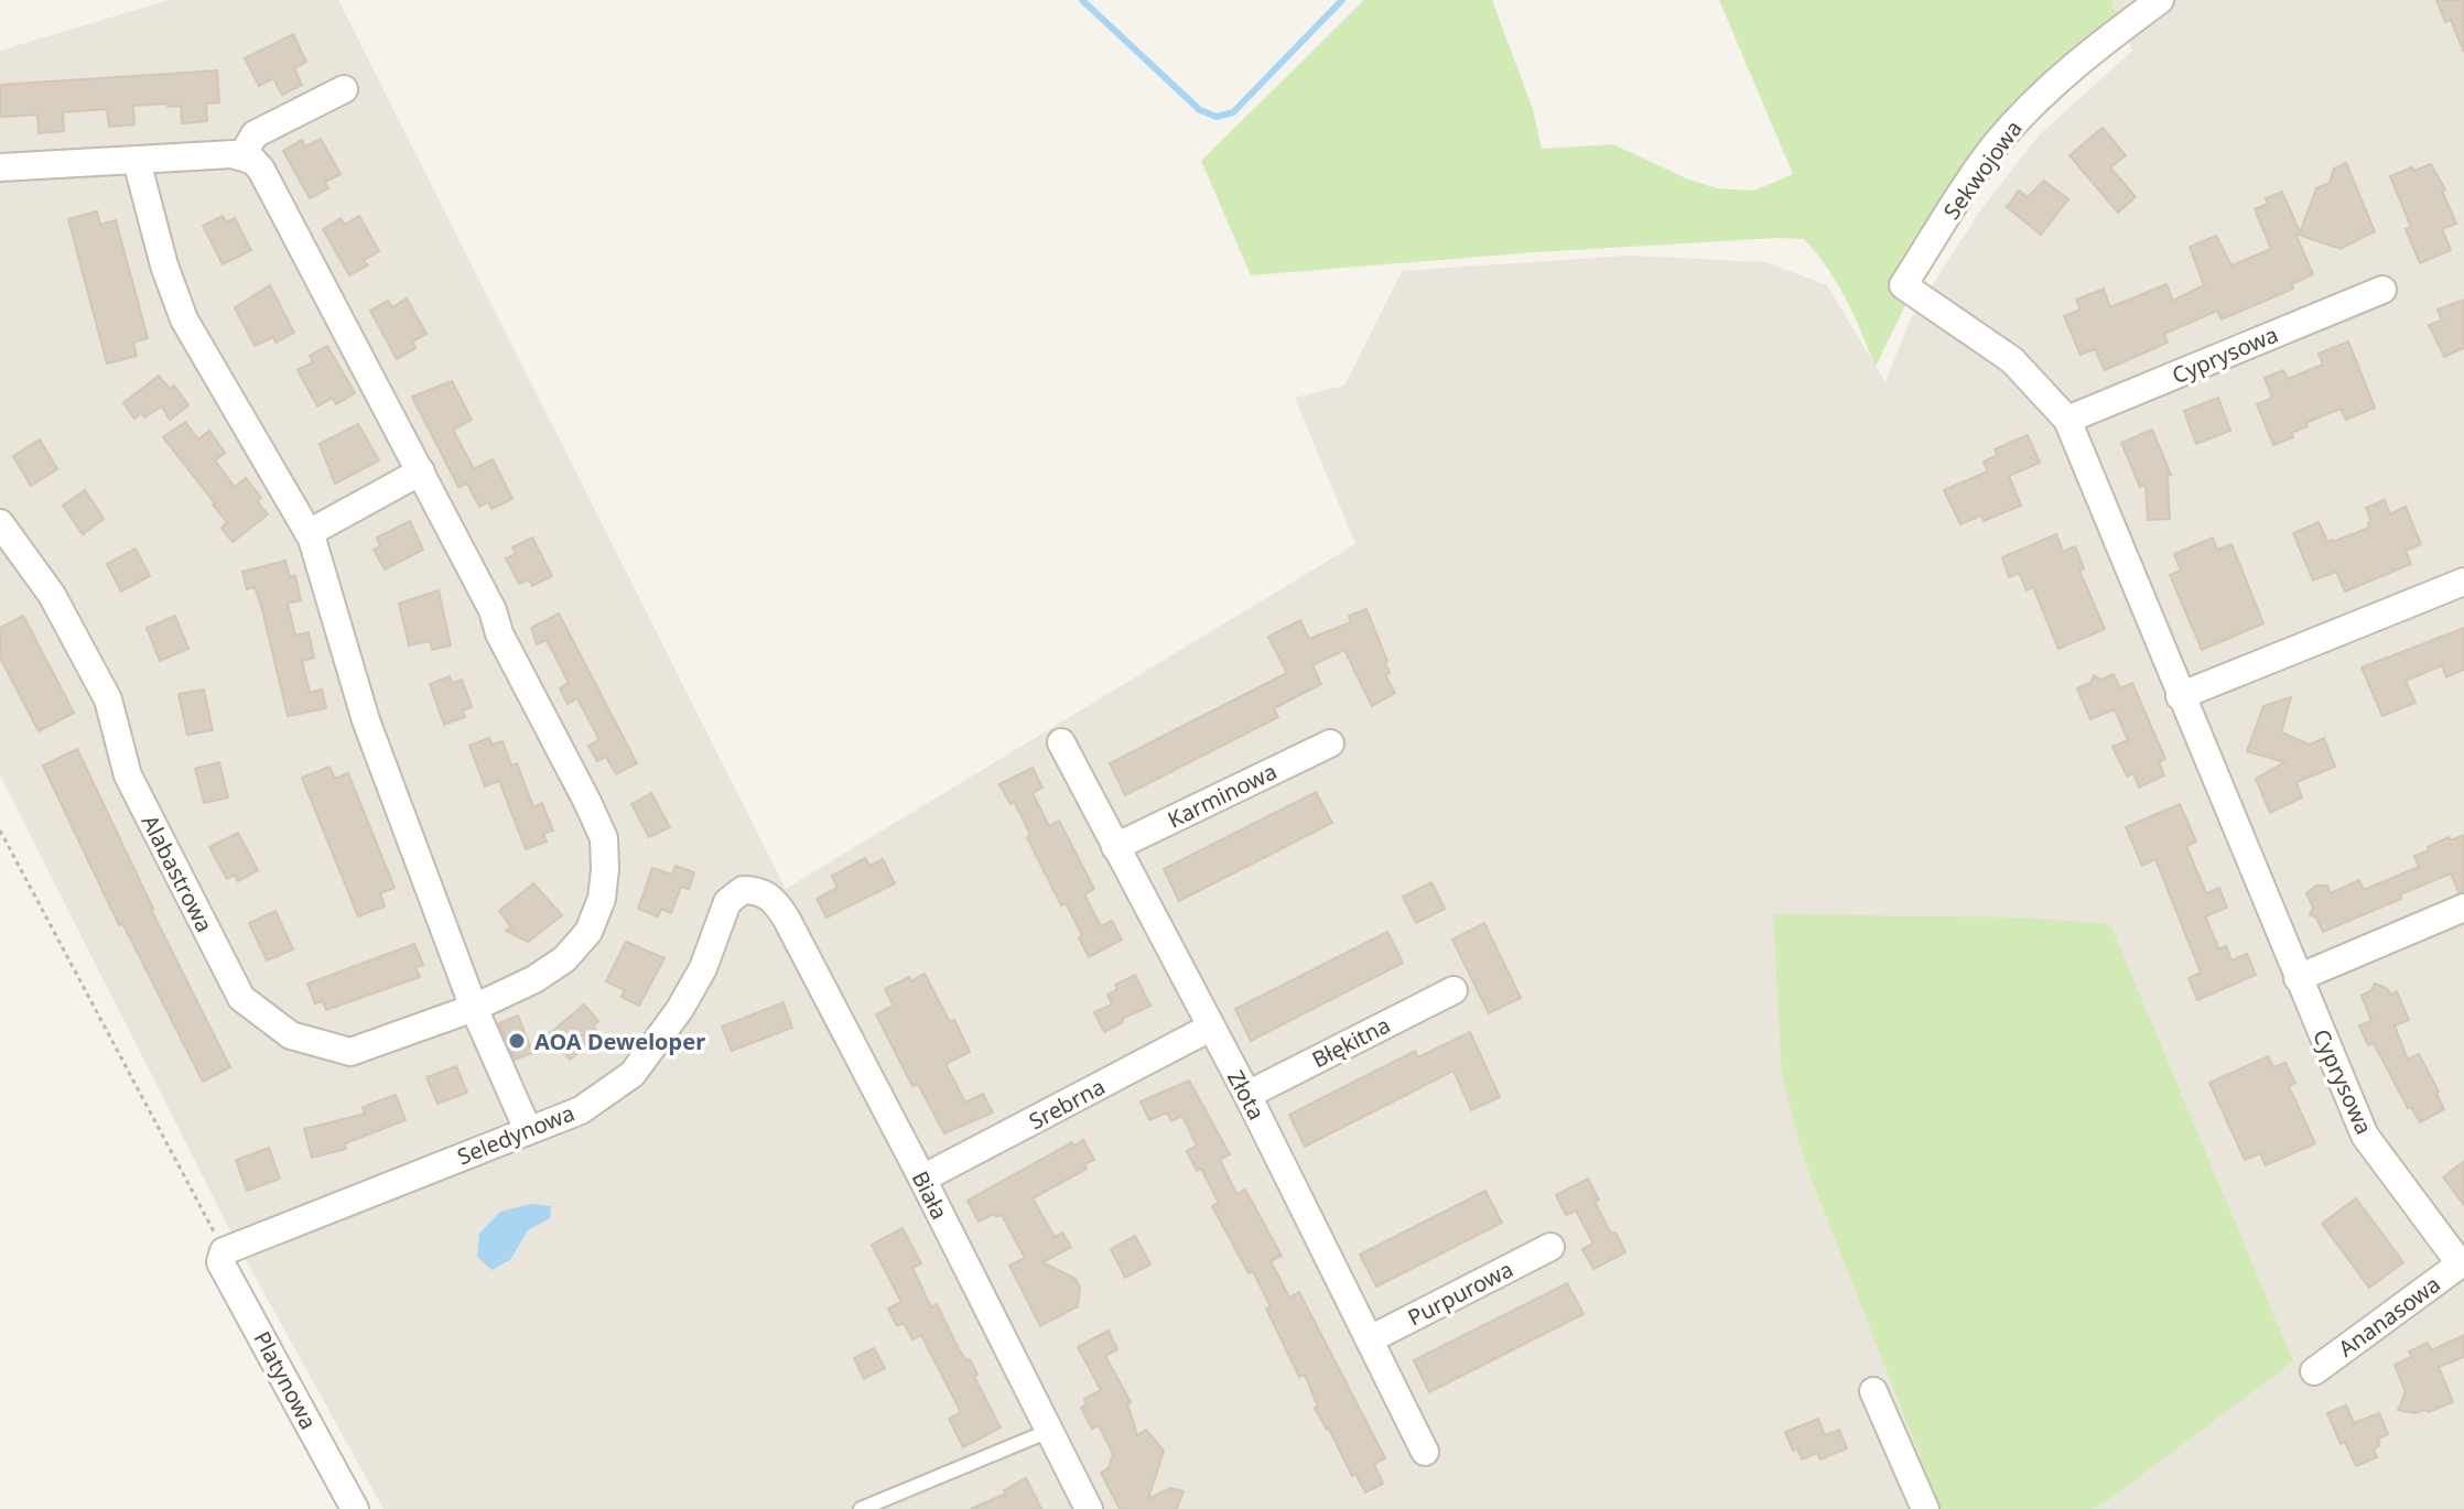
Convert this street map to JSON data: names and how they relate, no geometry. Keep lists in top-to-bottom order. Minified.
{"streets":{"street":["Sekwojowa","Cyprysowa","Karminowa","Alabastrowa","Błękitna","Złota","Srebrna","Seledynowa","Biała","Purpurowa","Ananasowa","Platynowa"]},"crossings":[["Sekwojowa","Cyprysowa"],["Cyprysowa","Ananasowa"],["Karminowa","Złota"],["Błękitna","Złota"],["Złota","Srebrna"],["Złota","Purpurowa"],["Srebrna","Biała"],["Seledynowa","Biała"],["Seledynowa","Platynowa"]],"places":["AOA Deweloper"]}
